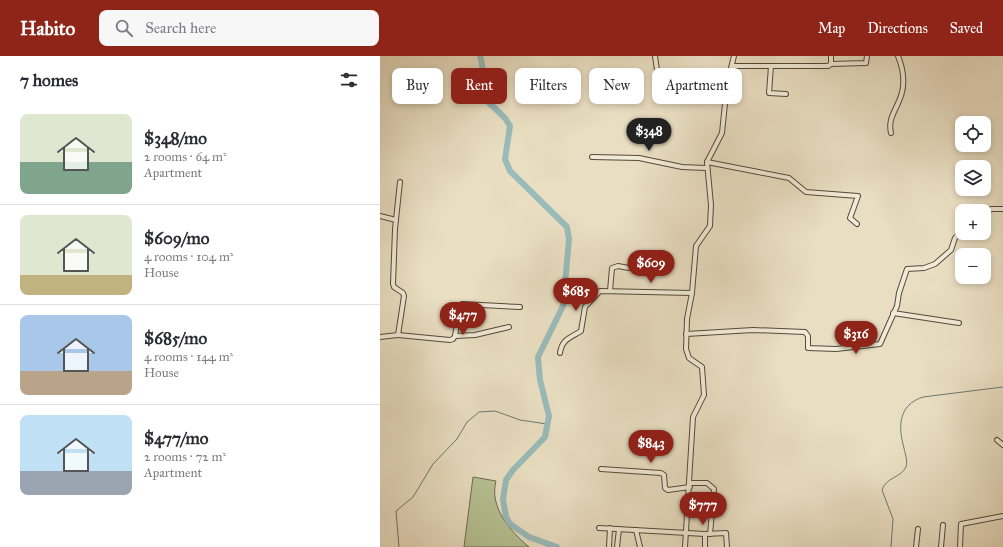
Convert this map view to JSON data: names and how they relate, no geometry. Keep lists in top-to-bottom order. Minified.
{"page":{"header":"Habito","search":"Search here","nav":["Map","Directions","Saved"],"heading":"7 homes","chip":["Buy","Rent","Filters","New","Apartment"],"list":[{"name":"$348/mo","note":"2 rooms · 64 m² · Apartment"},{"name":"$609/mo","note":"4 rooms · 104 m² · House"},{"name":"$685/mo","note":"4 rooms · 144 m² · House"},{"name":"$477/mo","note":"2 rooms · 72 m² · Apartment"}],"map_buttons":["+","−"],"price":["$348","$609","$685","$477","$316","$843","$777"]}}
